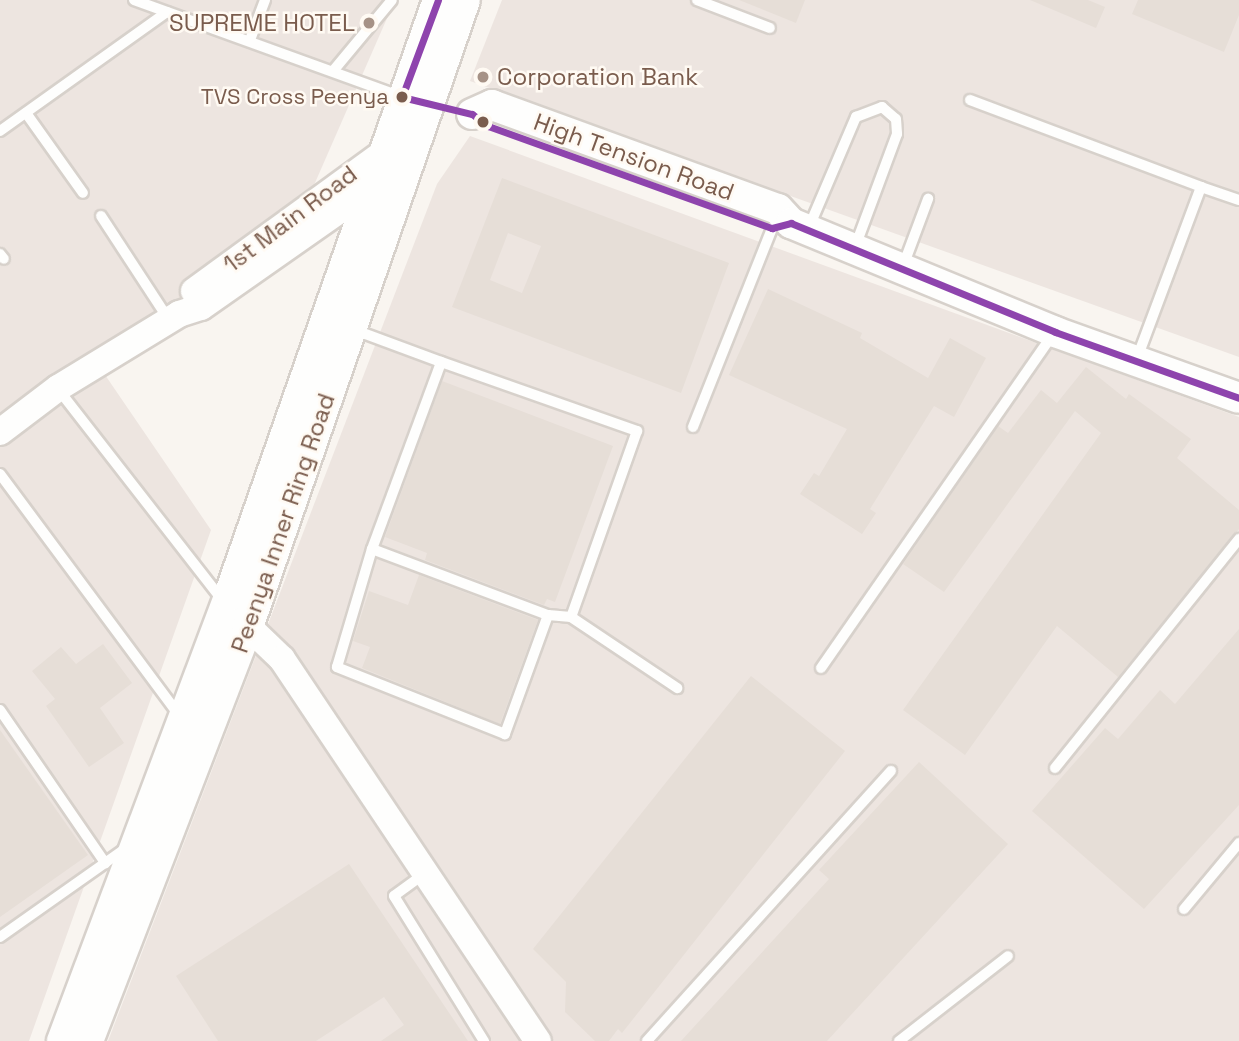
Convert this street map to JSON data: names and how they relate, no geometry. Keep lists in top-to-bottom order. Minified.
{"streets":{"main road":["High Tension Road","Peenya Inner Ring Road"],"street":["1st Main Road"]},"crossings":[["High Tension Road","Peenya Inner Ring Road"],["1st Main Road","Peenya Inner Ring Road"]],"places":["SUPREME HOTEL","Corporation Bank","TVS Cross Peenya"]}
